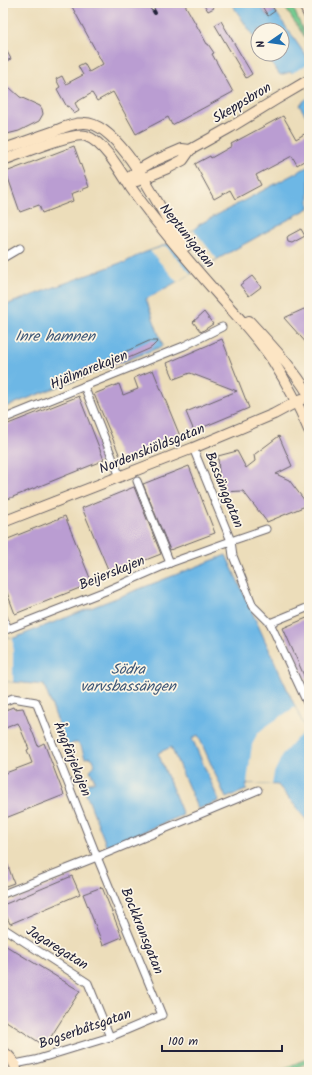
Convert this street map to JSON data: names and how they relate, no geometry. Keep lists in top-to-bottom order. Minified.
{"streets":{"street":["Skeppsbron","Neptunigatan","Hjälmarekajen","Nordenskiöldsgatan","Bassänggatan","Beijerskajen","Ångfärjekajen","Bockkransgatan","Jagaregatan","Bogserbåtsgatan"]},"crossings":[["Skeppsbron","Neptunigatan"],["Neptunigatan","Nordenskiöldsgatan"],["Nordenskiöldsgatan","Bassänggatan"],["Bassänggatan","Beijerskajen"],["Ångfärjekajen","Bockkransgatan"],["Bockkransgatan","Bogserbåtsgatan"],["Jagaregatan","Bogserbåtsgatan"]],"water":["Inre hamnen","Södra varvsbassängen"],"scale_bar":"100 m","north":"left"}
